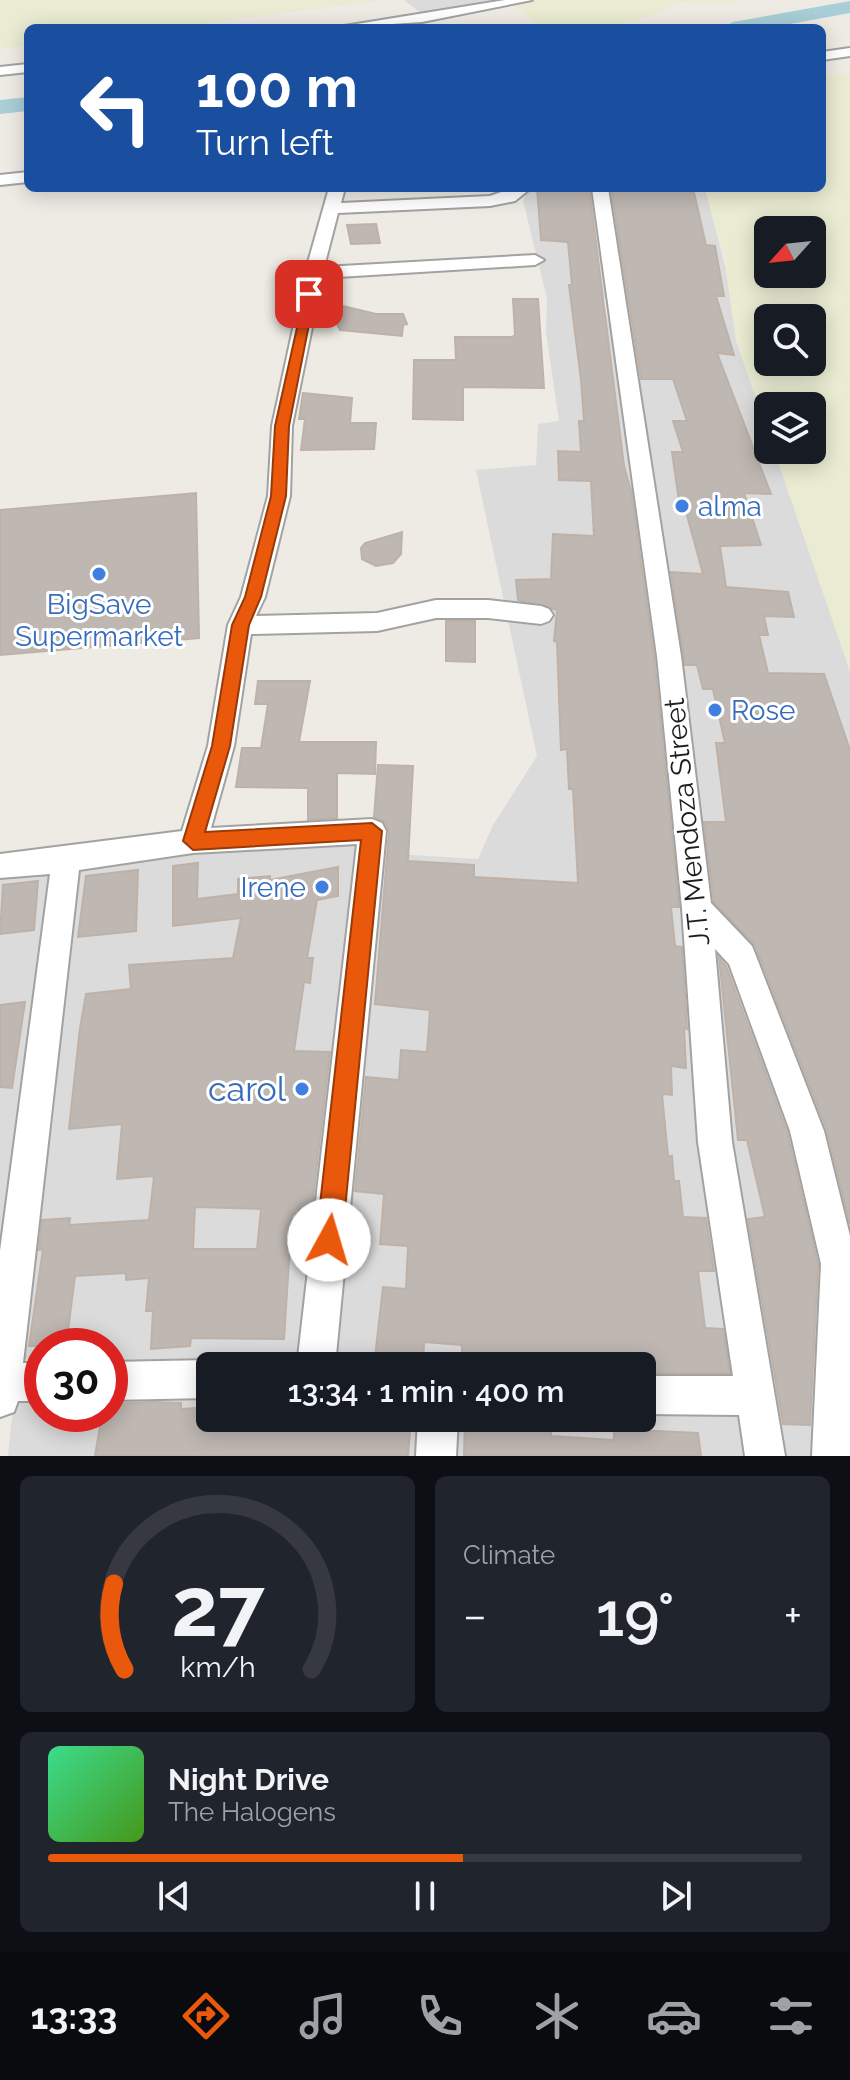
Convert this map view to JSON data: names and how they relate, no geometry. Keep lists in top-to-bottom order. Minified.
{"streets":{"street":["J.T. Mendoza Street"]},"places":["alma","BigSave Supermarket","Rose","Irene","carol"],"north":"bottom left","page":{"turn":["100 m","Turn left"],"limit":"30","trip":"13:34 · 1 min · 400 m","tile":"Climate","heat":["−","19°","+"],"song":["Night Drive","The Halogens"],"tabs":"13:33","gauge":["27","km/h"]}}
